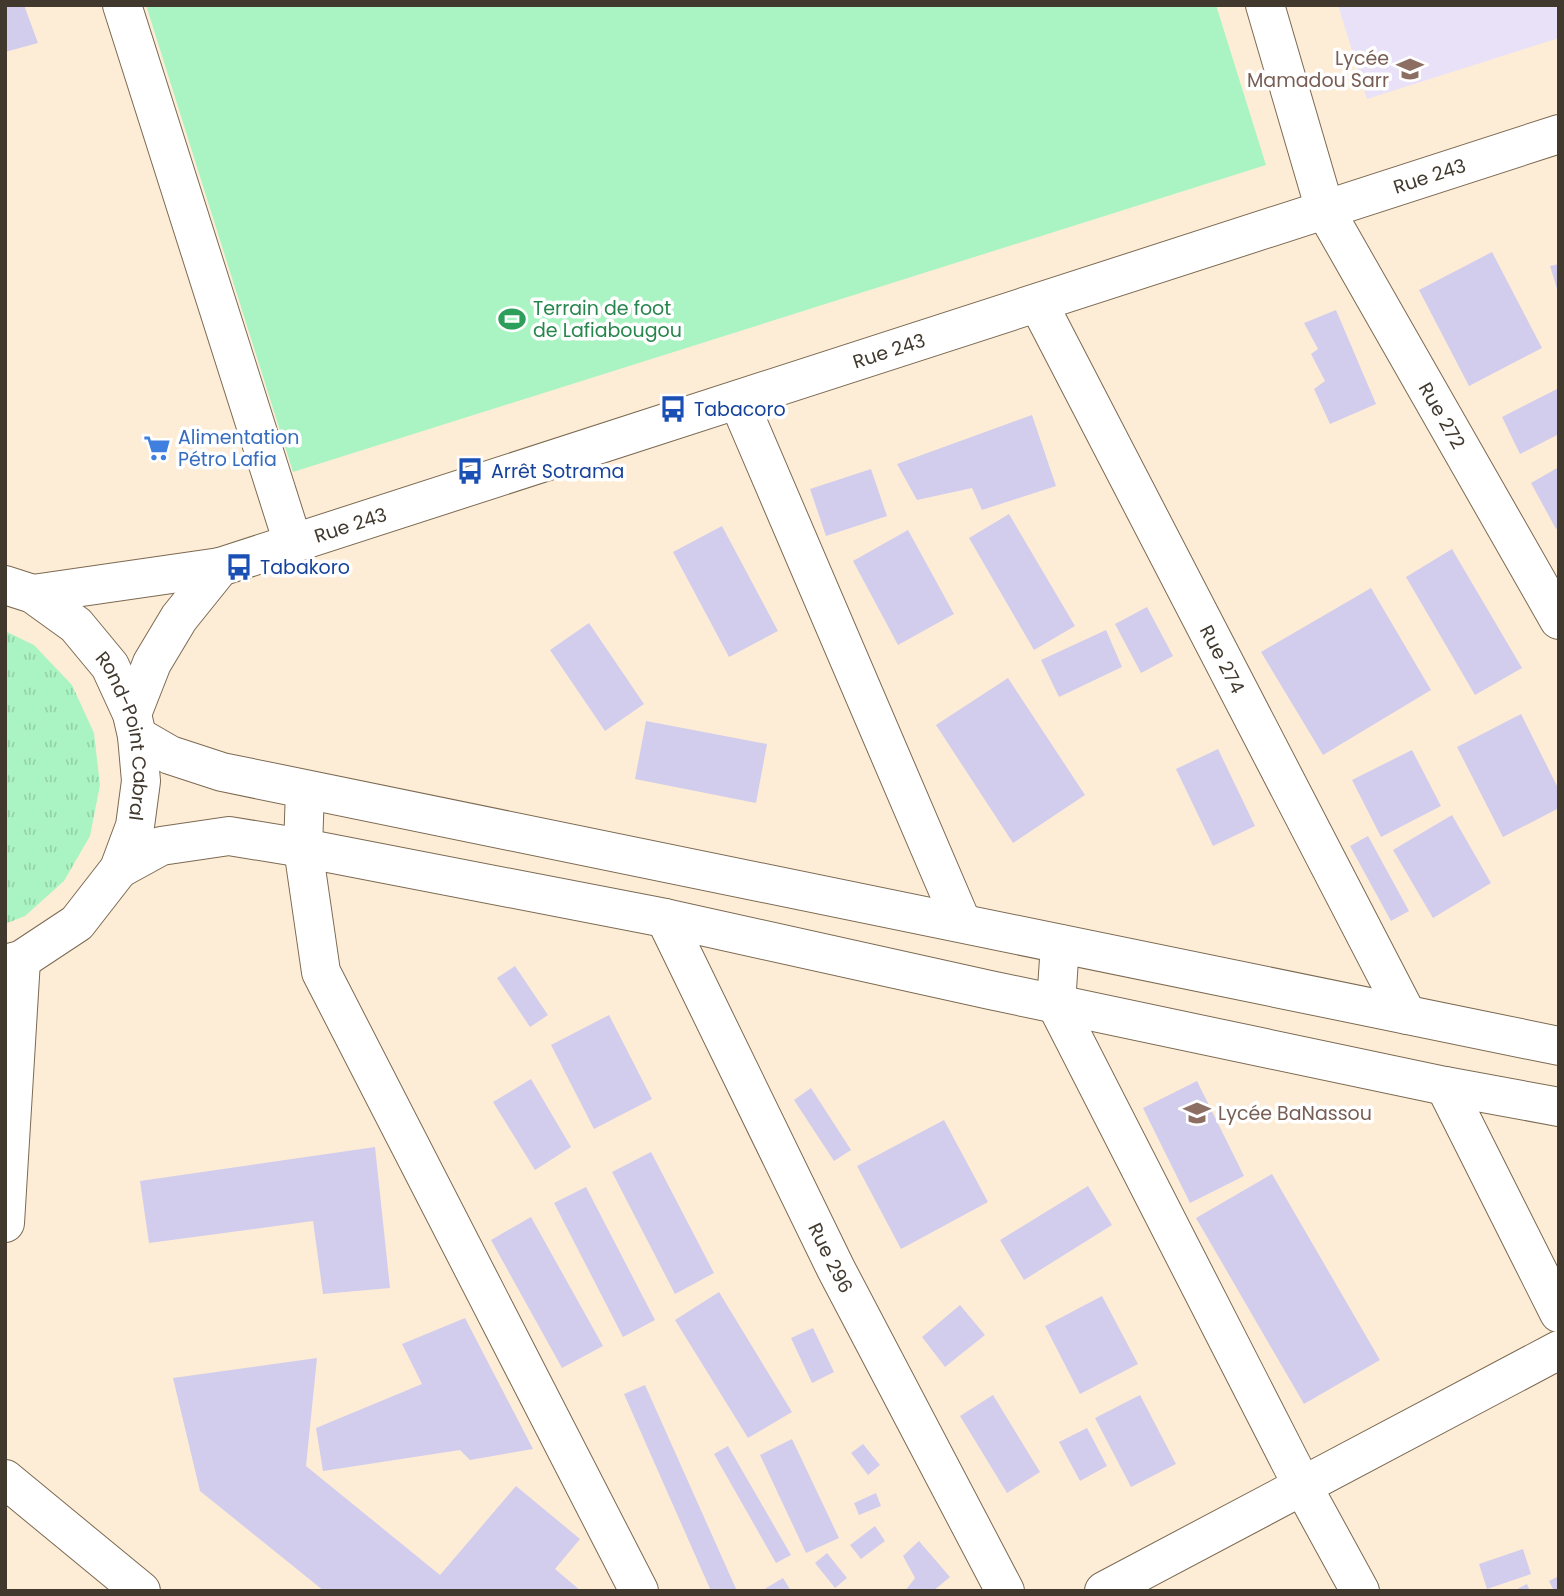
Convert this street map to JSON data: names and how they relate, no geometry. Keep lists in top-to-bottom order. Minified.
{"streets":{"street":["Rue 243","Rue 272","Rue 274","Rond-Point Cabral","Rue 296"]},"crossings":[["Rue 243","Rue 272"],["Rue 243","Rue 274"],["Rue 243","Rond-Point Cabral"]],"places":{"school or university":["Lycée Mamadou Sarr","Lycée BaNassou"],"sports":["Terrain de foot de Lafiabougou"],"bus stop":["Tabacoro","Arrêt Sotrama","Tabakoro"],"supermarket":["Alimentation Pétro Lafia"]}}
